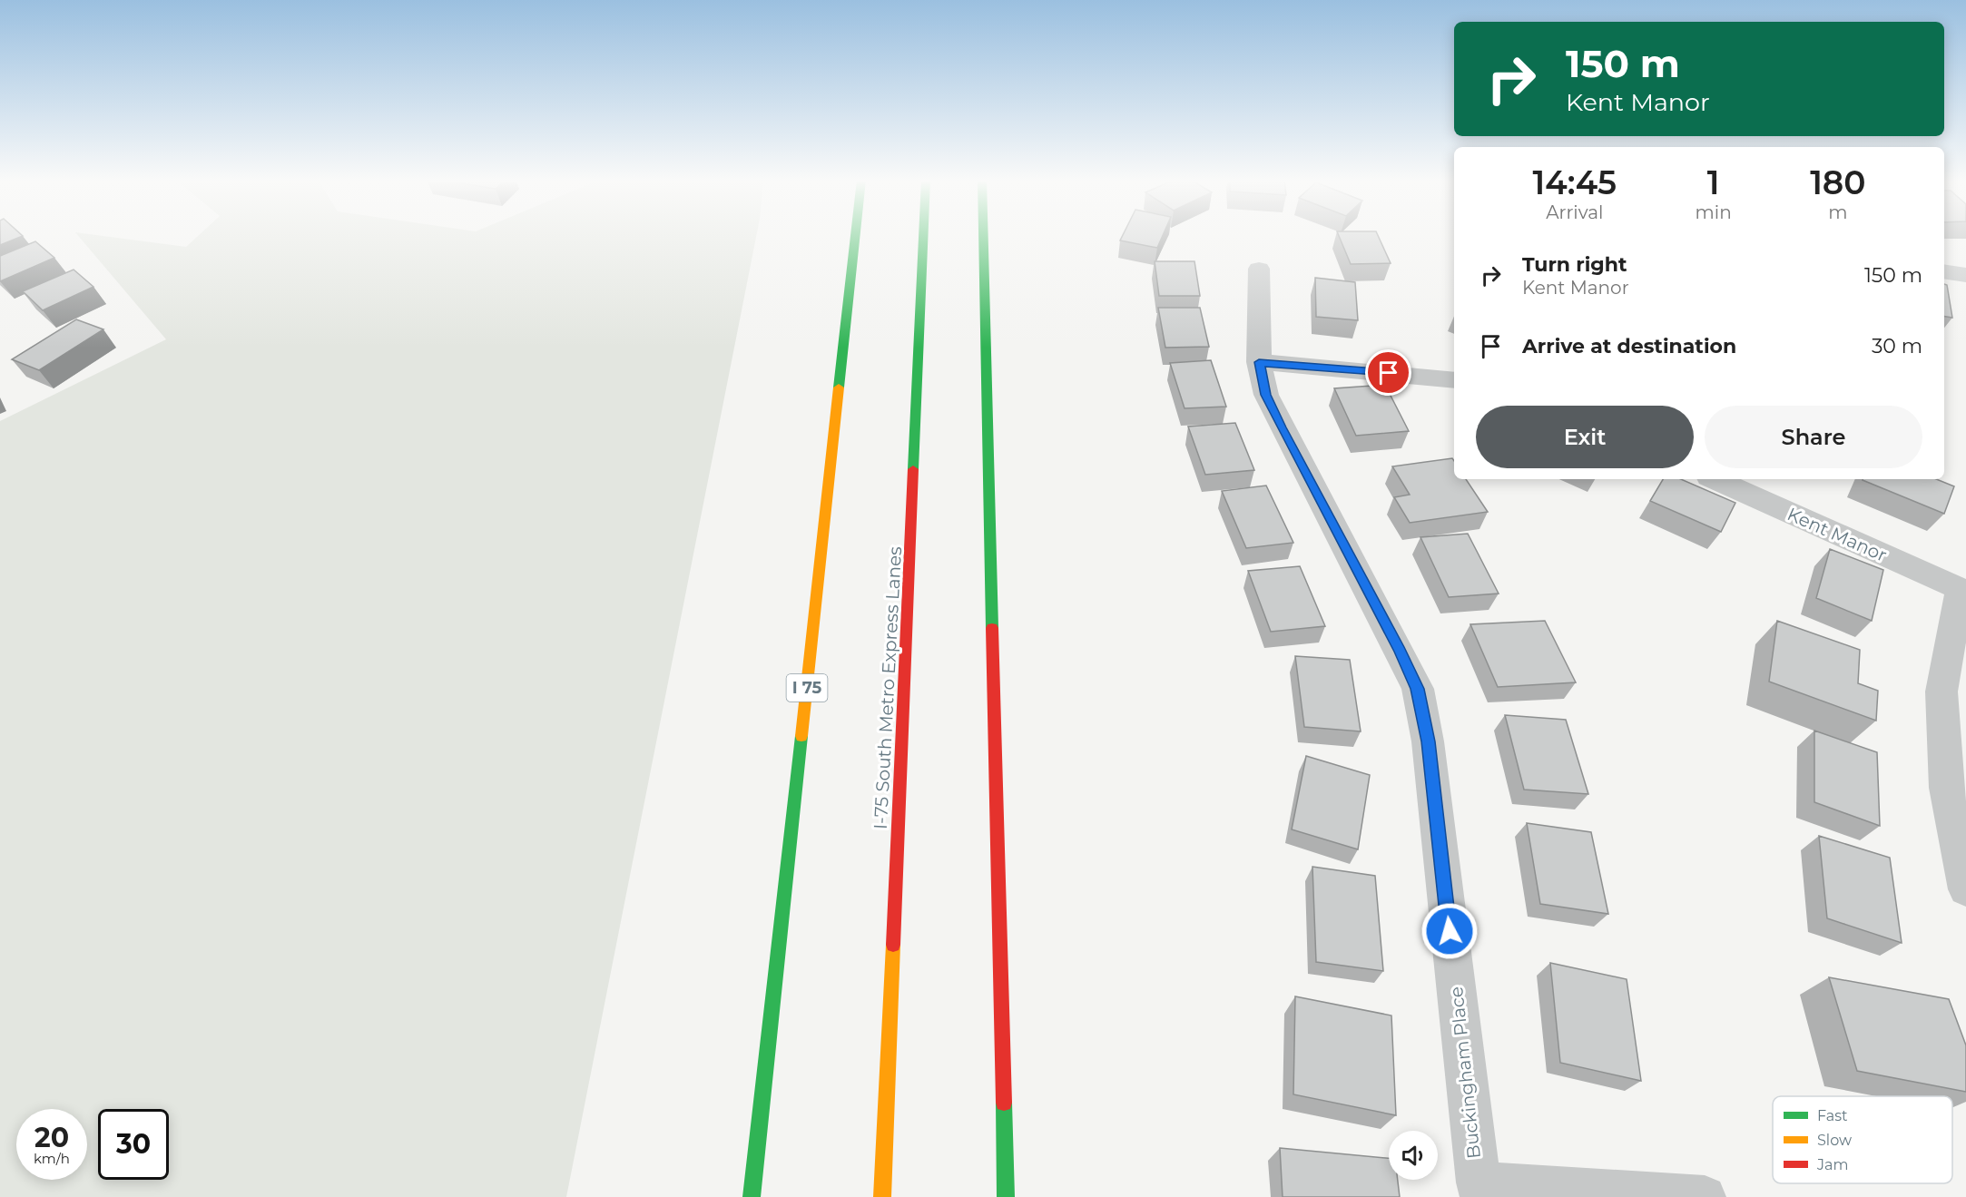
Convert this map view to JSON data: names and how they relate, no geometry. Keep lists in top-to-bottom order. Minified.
{"streets":{"highway":["I 75","I-75 South Metro Express Lanes"],"street":["Kent Manor","Buckingham Place"]},"legend":["Fast","Slow","Jam"],"page":{"turn":["150 m","Kent Manor"],"eta":["14:45","Arrival","1","min","180","m"],"list":[{"name":"Turn right","note":"Kent Manor","value":"150 m"},{"name":"Arrive at destination","value":"30 m"}],"buttons":["Exit","Share"],"speed":"20 km/h","limit":"30"}}
